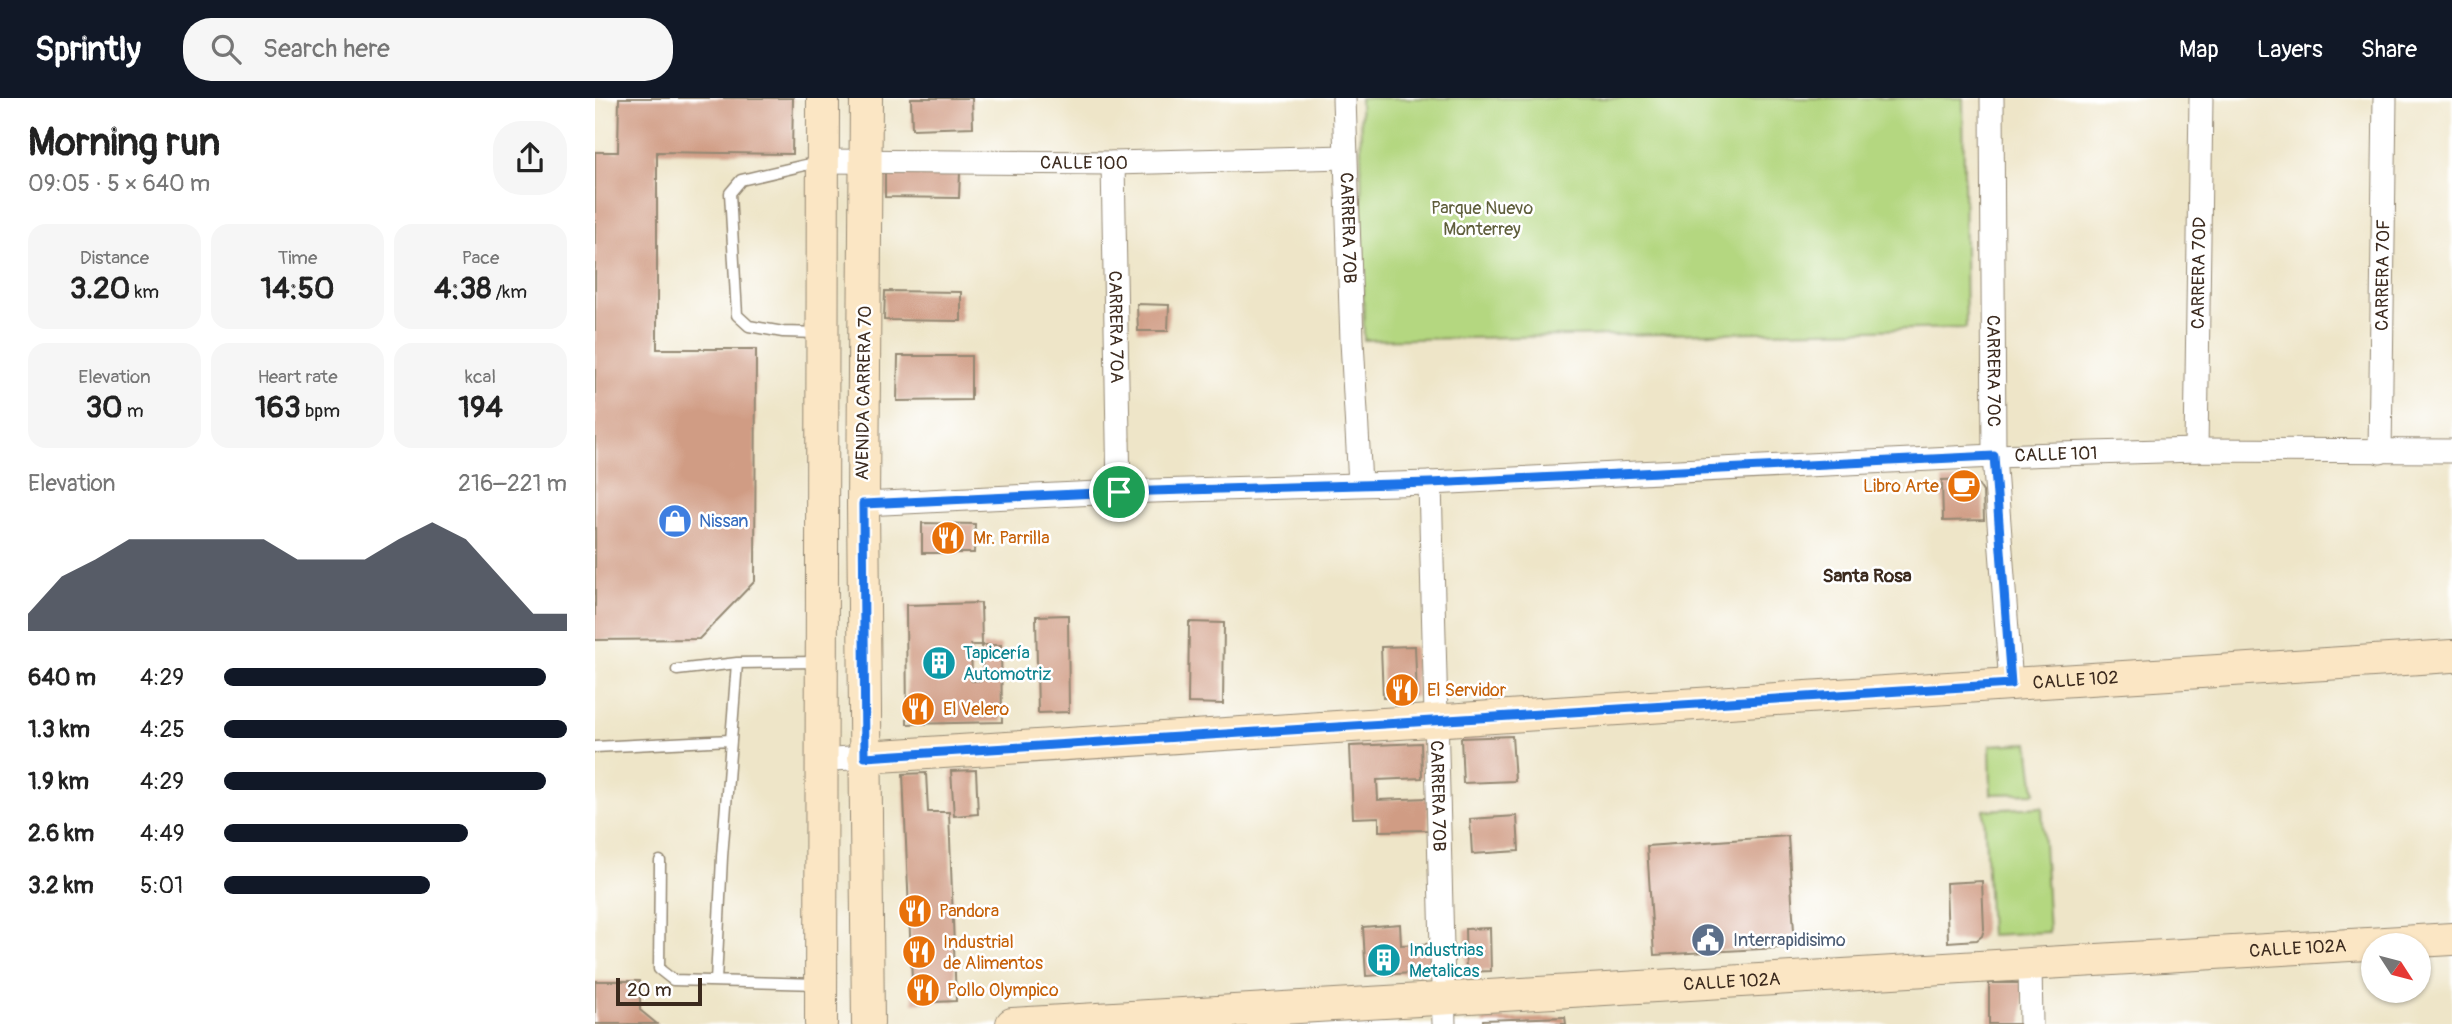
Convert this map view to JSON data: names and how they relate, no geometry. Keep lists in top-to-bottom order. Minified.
{"streets":{"street":["CALLE 100","CARRERA 70B","CARRERA 70D","CARRERA 70F","CARRERA 70A","CARRERA 70C","AVENIDA CARRERA 70","CALLE 101","CALLE 102","CALLE 102A"]},"crossings":[["CALLE 100","CARRERA 70B"],["CALLE 100","CARRERA 70A"],["CALLE 100","AVENIDA CARRERA 70"],["CARRERA 70B","CALLE 101"],["CARRERA 70B","CALLE 102"],["CARRERA 70B","CALLE 102A"],["CARRERA 70D","CALLE 101"],["CARRERA 70F","CALLE 101"],["CARRERA 70A","CALLE 101"],["CARRERA 70C","CALLE 101"],["CARRERA 70C","CALLE 102"],["AVENIDA CARRERA 70","CALLE 101"],["AVENIDA CARRERA 70","CALLE 102"]],"districts":["Santa Rosa"],"parks":["Parque Nuevo Monterrey"],"places":{"cafe":["Libro Arte"],"shop":["Nissan"],"restaurant":["Mr. Parrilla","El Servidor","El Velero","Pandora","Industrial de Alimentos","Pollo Olympico"],"building":["Tapicería Automotriz","Industrias Metalicas"],"public building":["Interrapidisimo"]},"scale_bar":"20 m","north":"bottom right","page":{"header":"Sprintly","search":"Search here","nav":["Map","Layers","Share"],"heading":["Morning run","09:05 · 5 × 640 m"],"stats":[["Distance","3.20 km"],["Time","14:50"],["Pace","4:38 /km"],["Elevation","30 m"],["Heart rate","163 bpm"],["kcal","194"]],"chart":["Elevation","216–221 m"],"list":[{"name":"640 m","note":"4:29"},{"name":"1.3 km","note":"4:25"},{"name":"1.9 km","note":"4:29"},{"name":"2.6 km","note":"4:49"},{"name":"3.2 km","note":"5:01"}],"scale":"20 m"}}
